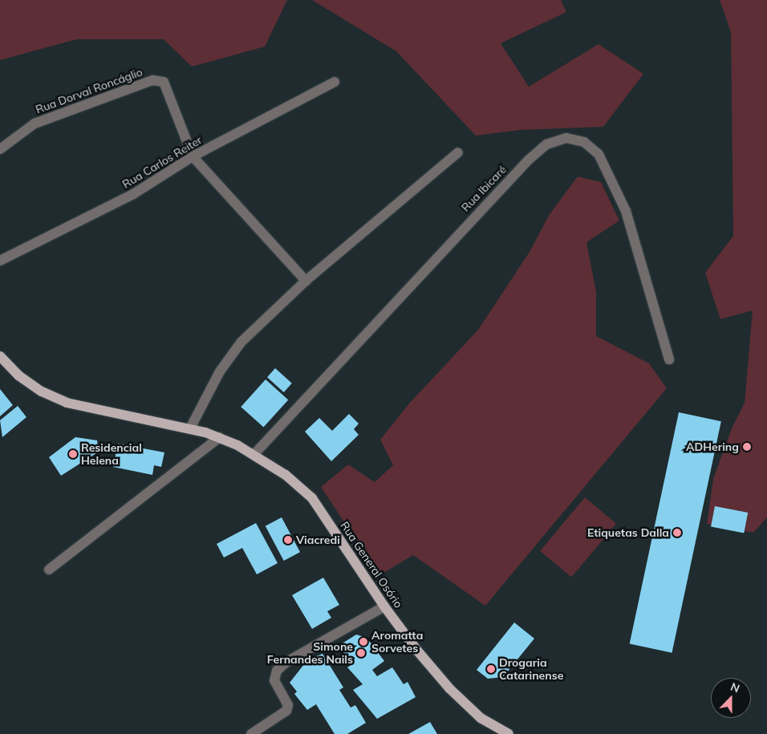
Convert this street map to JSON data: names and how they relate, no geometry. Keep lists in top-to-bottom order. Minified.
{"streets":{"main road":["Rua General Osório"],"street":["Rua Dorval Roncáglio","Rua Carlos Reiter","Rua Ibicaré"]},"crossings":[["Rua Dorval Roncáglio","Rua Carlos Reiter"],["Rua Ibicaré","Rua General Osório"]],"places":["ADHering","Residencial Helena","Etiquetas Dalla","Viacredi","Aromatta Sorvetes","Simone Fernandes Nails","Drogaria Catarinense"],"north":"top"}
